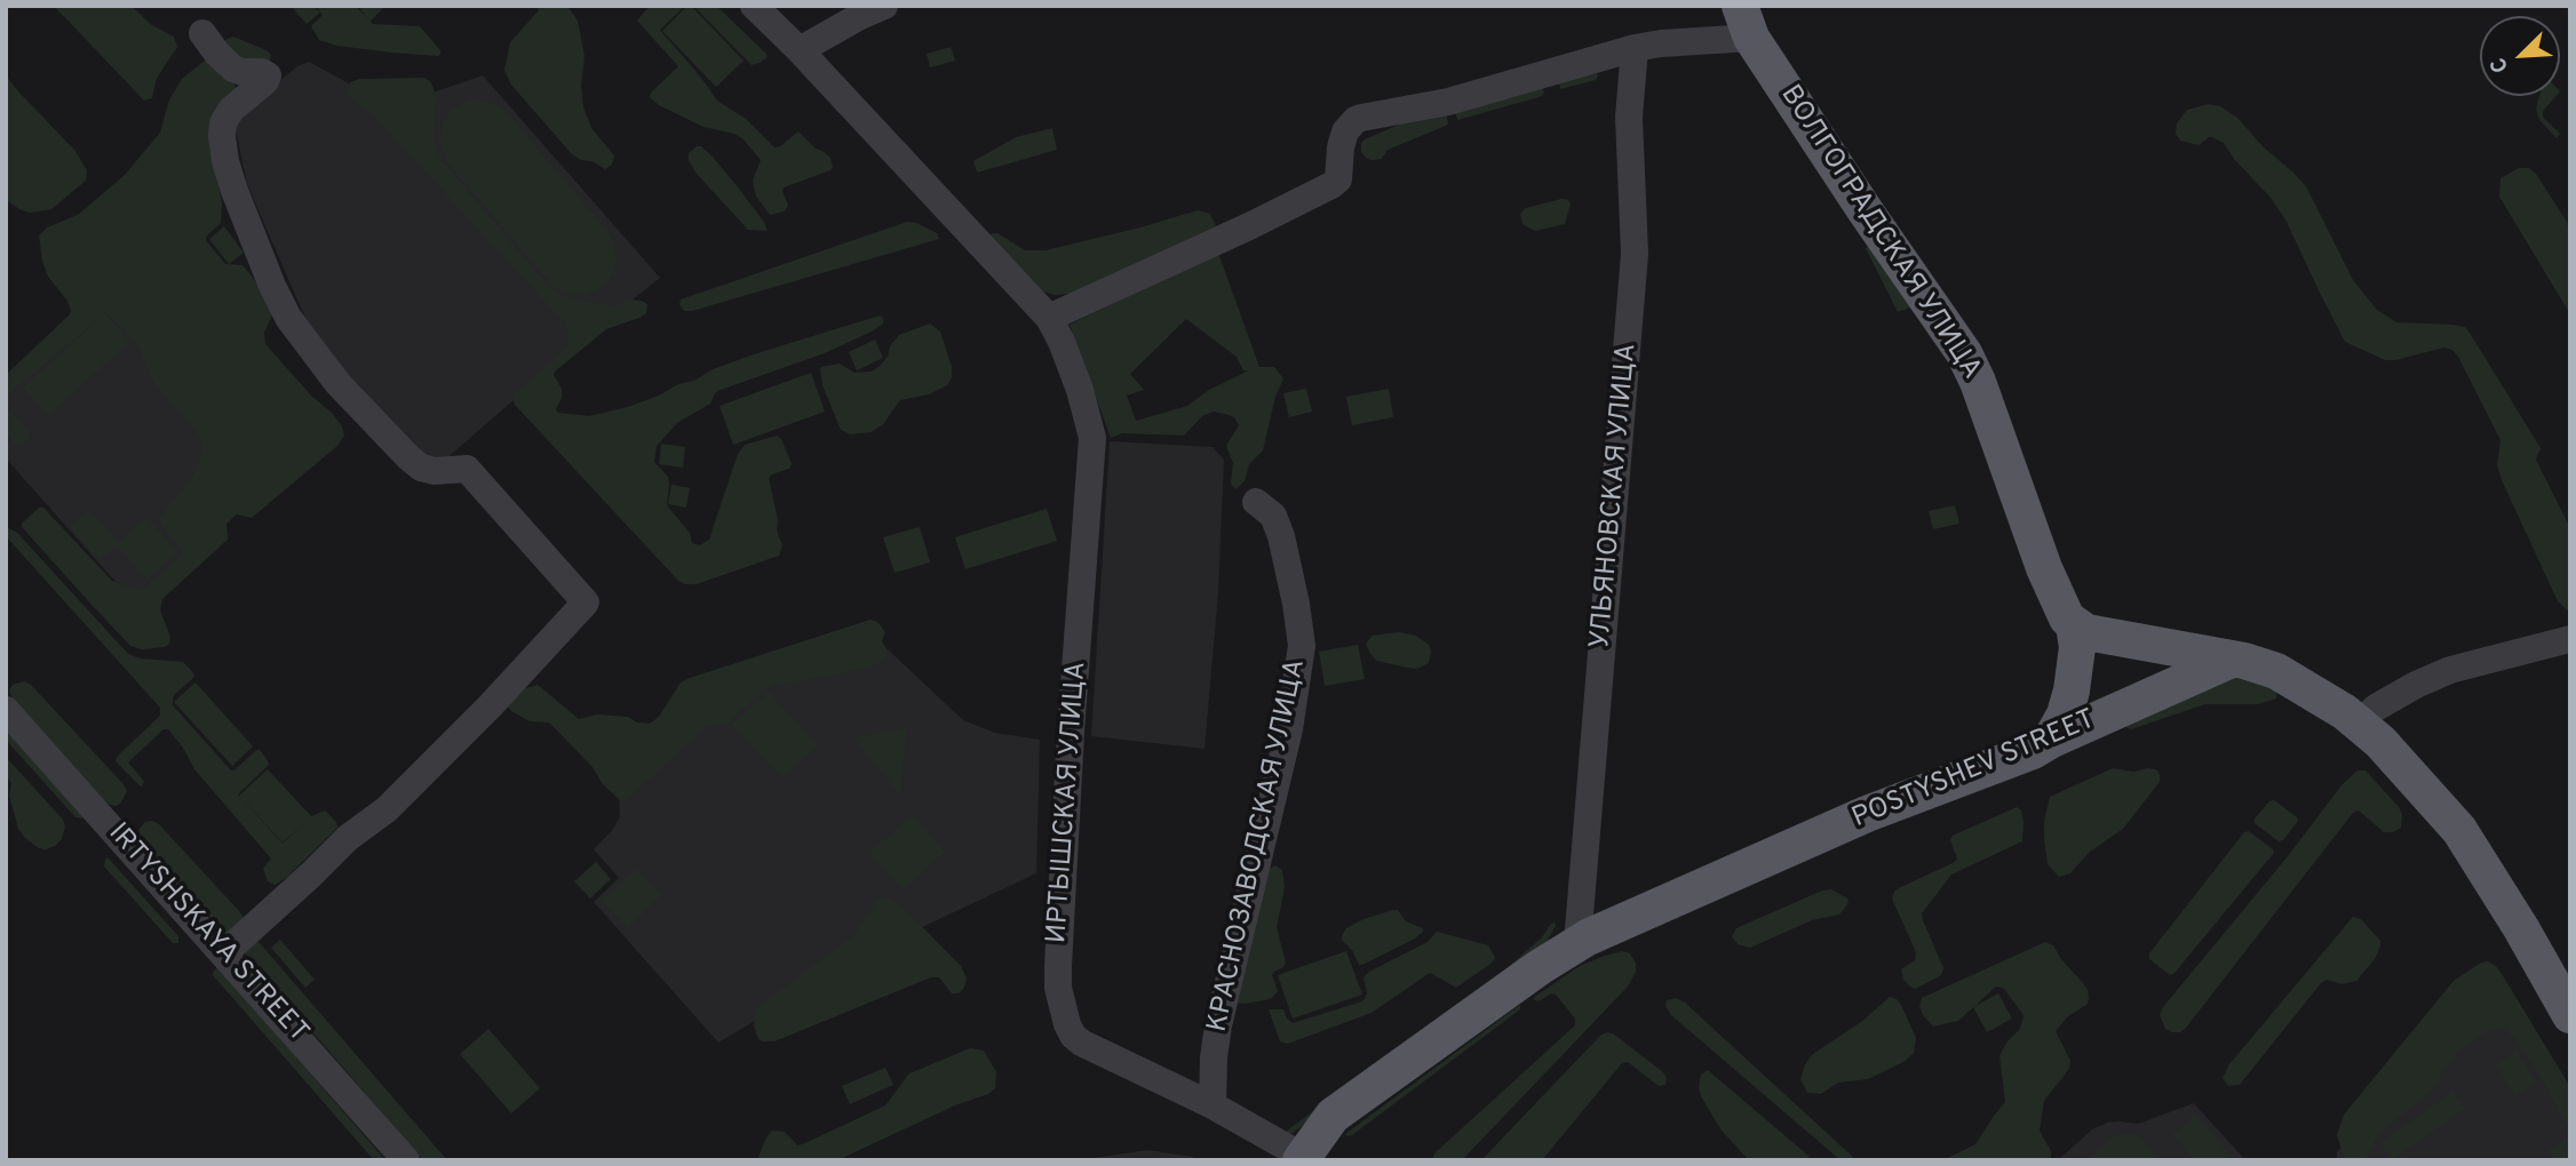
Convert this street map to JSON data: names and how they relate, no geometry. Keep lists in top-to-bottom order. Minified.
{"streets":{"main road":["ВОЛГОГРАДСКАЯ УЛИЦА","POSTYSHEV STREET"],"street":["УЛЬЯНОВСКАЯ УЛИЦА","ИРТЫШСКАЯ УЛИЦА","КРАСНОЗАВОДСКАЯ УЛИЦА","IRTYSHSKAYA STREET"]},"crossings":[["УЛЬЯНОВСКАЯ УЛИЦА","POSTYSHEV STREET"],["POSTYSHEV STREET","ИРТЫШСКАЯ УЛИЦА"],["ИРТЫШСКАЯ УЛИЦА","КРАСНОЗАВОДСКАЯ УЛИЦА"]],"north":"bottom left"}
